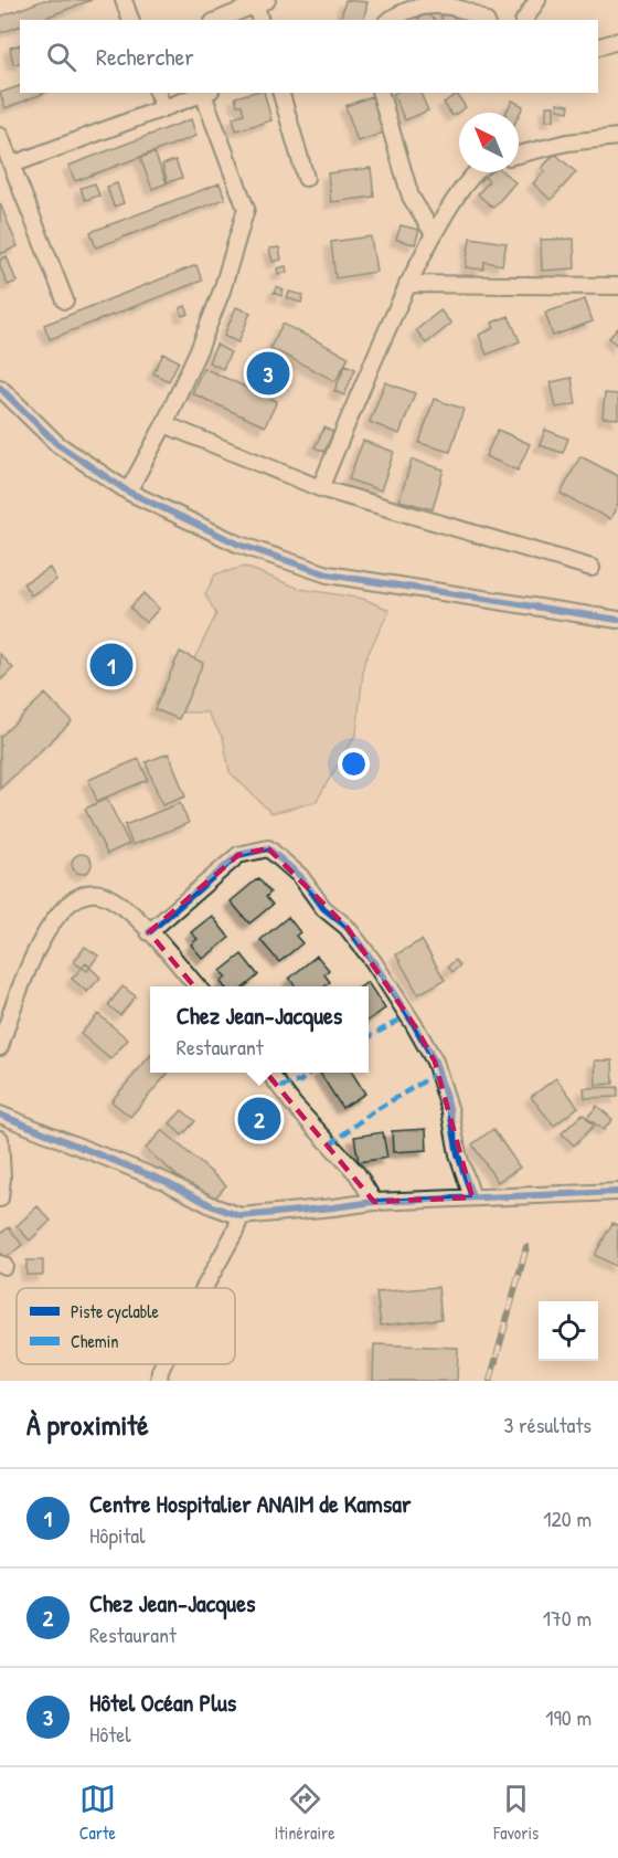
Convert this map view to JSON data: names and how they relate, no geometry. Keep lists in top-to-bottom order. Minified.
{"legend":["Piste cyclable","Chemin"],"north":"top left","page":{"search":"Rechercher","pins":["3","1","2"],"popup":["Chez Jean-Jacques","Restaurant"],"heading":["À proximité","3 résultats"],"list":[{"mark":"1","name":"Centre Hospitalier ANAIM de Kamsar","note":"Hôpital","value":"120 m"},{"mark":"2","name":"Chez Jean-Jacques","note":"Restaurant","value":"170 m"},{"mark":"3","name":"Hôtel Océan Plus","note":"Hôtel","value":"190 m"}],"nav":["Carte","Itinéraire","Favoris"]}}
